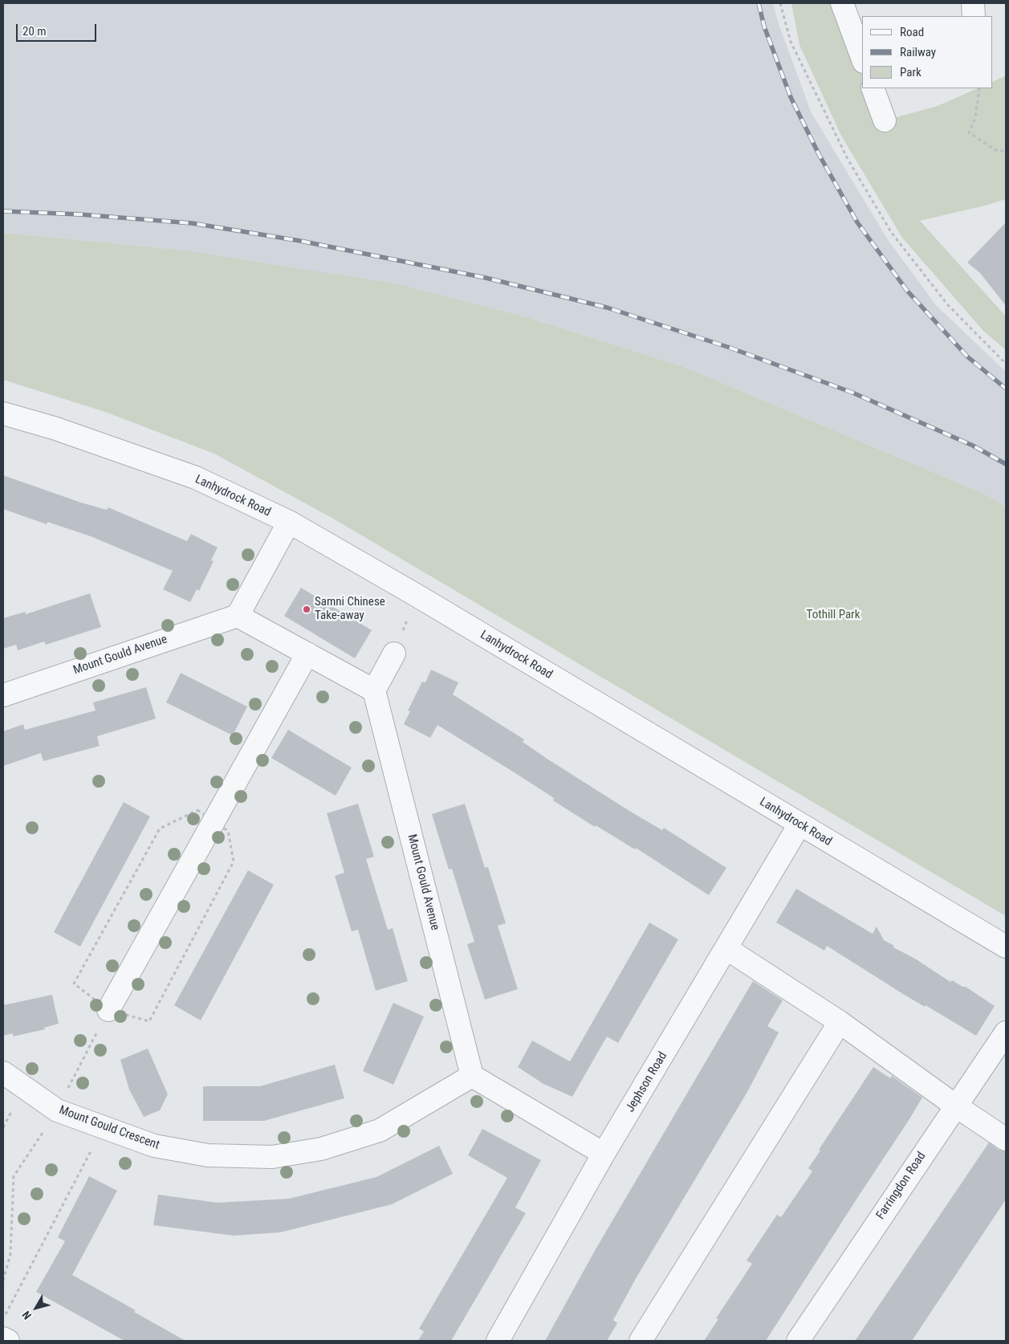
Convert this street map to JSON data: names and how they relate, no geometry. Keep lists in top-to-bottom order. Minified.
{"streets":{"street":["Lanhydrock Road","Mount Gould Avenue","Jephson Road","Mount Gould Crescent","Farringdon Road"]},"crossings":[["Lanhydrock Road","Jephson Road"],["Mount Gould Avenue","Mount Gould Crescent"]],"parks":["Tothill Park"],"places":["Samni Chinese Take-away"],"legend":["Road","Railway","Park"],"scale_bar":"20 m","north":"bottom left"}
